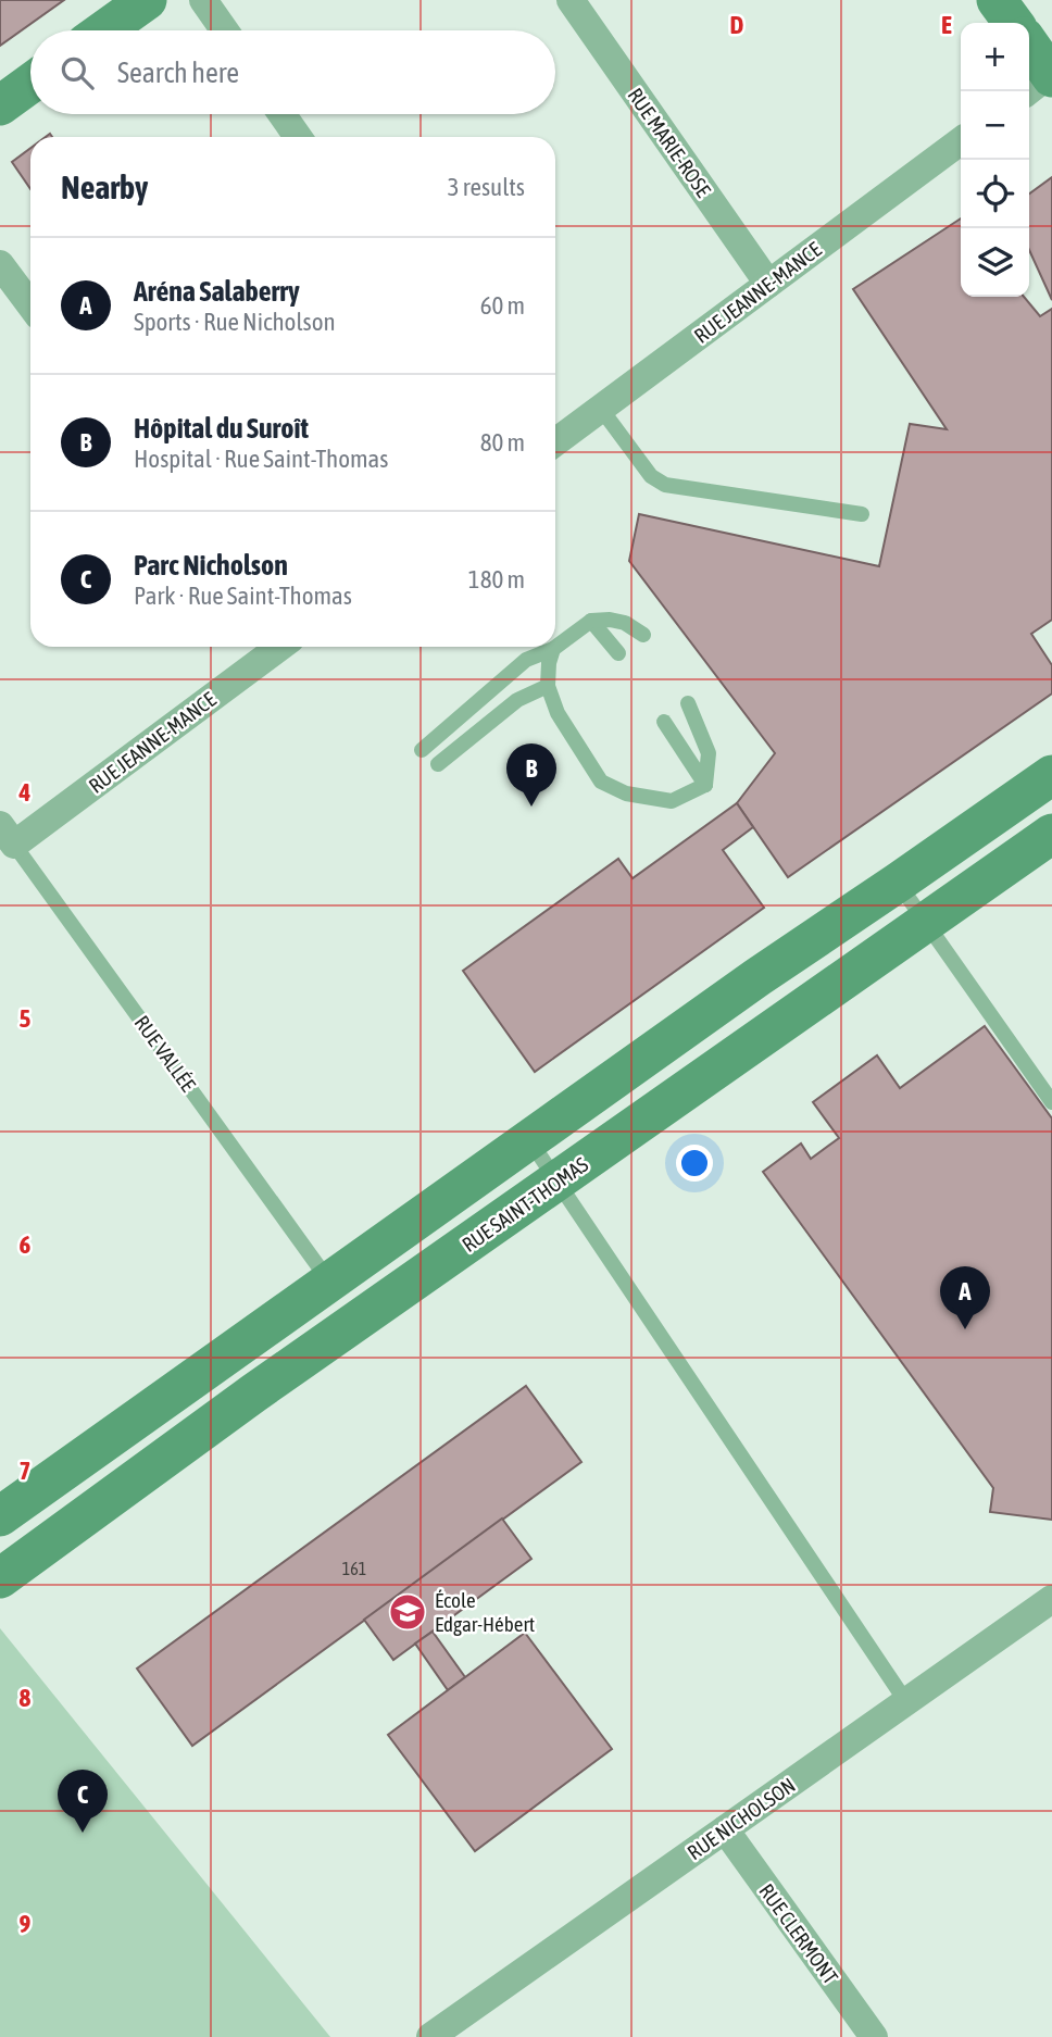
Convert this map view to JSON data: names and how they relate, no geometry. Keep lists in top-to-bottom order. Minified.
{"streets":{"street":["RUE MARIE-ROSE","RUE JEANNE-MANCE","RUE SAINT-THOMAS","RUE NICHOLSON","RUE CLERMONT"],"lane":["RUE VALLÉE"]},"crossings":[["RUE MARIE-ROSE","RUE JEANNE-MANCE"],["RUE JEANNE-MANCE","RUE VALLÉE"],["RUE NICHOLSON","RUE CLERMONT"]],"places":{"school or university":["École Edgar-Hébert"]},"house_numbers":["161"],"page":{"map_buttons":["+","−"],"search":"Search here","heading":["Nearby","3 results"],"list":[{"mark":"A","name":"Aréna Salaberry","note":"Sports · Rue Nicholson","value":"60 m"},{"mark":"B","name":"Hôpital du Suroît","note":"Hospital · Rue Saint-Thomas","value":"80 m"},{"mark":"C","name":"Parc Nicholson","note":"Park · Rue Saint-Thomas","value":"180 m"}],"pins":["B","A","C"]},"grid":{"columns":["D","E"],"rows":["4","5","6","7","8","9"]}}
